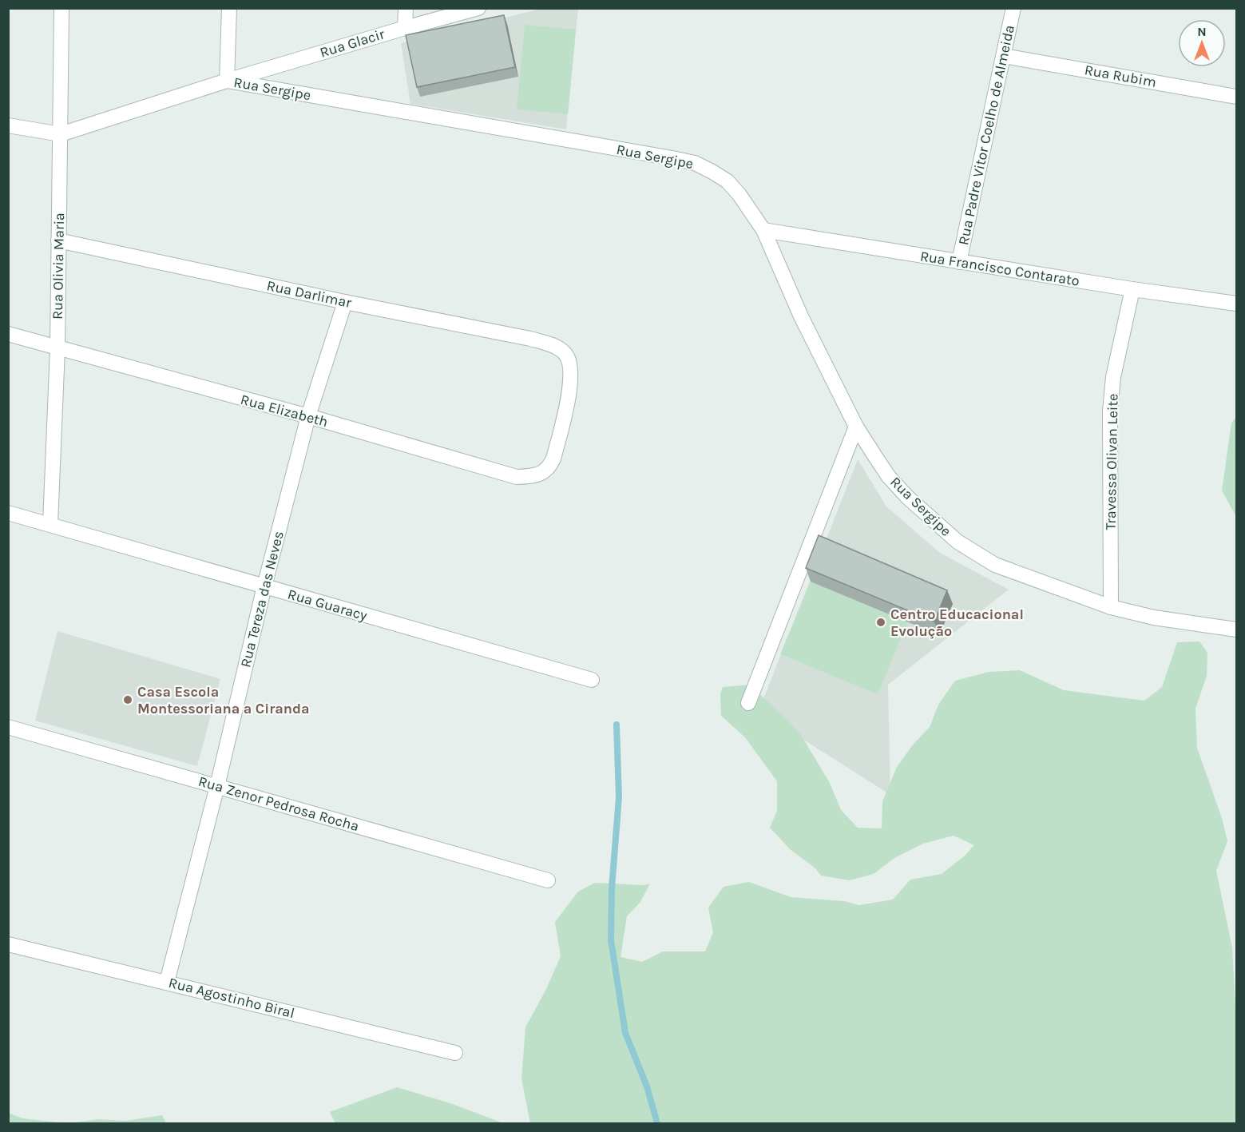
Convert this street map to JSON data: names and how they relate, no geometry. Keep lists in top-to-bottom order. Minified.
{"streets":{"street":["Rua Glacir","Rua Rubim","Rua Sergipe","Rua Padre Vitor Coelho de Almeida","Rua Olivia Maria","Rua Francisco Contarato","Rua Darlimar","Rua Elizabeth","Travessa Olivan Leite","Rua Tereza das Neves","Rua Guaracy","Rua Zenor Pedrosa Rocha","Rua Agostinho Biral"]},"crossings":[["Rua Glacir","Rua Sergipe"],["Rua Rubim","Rua Padre Vitor Coelho de Almeida"],["Rua Sergipe","Rua Olivia Maria"],["Rua Sergipe","Rua Francisco Contarato"],["Rua Sergipe","Travessa Olivan Leite"],["Rua Padre Vitor Coelho de Almeida","Rua Francisco Contarato"],["Rua Olivia Maria","Rua Darlimar"],["Rua Olivia Maria","Rua Elizabeth"],["Rua Olivia Maria","Rua Guaracy"],["Rua Francisco Contarato","Travessa Olivan Leite"],["Rua Darlimar","Rua Elizabeth"],["Rua Darlimar","Rua Tereza das Neves"],["Rua Elizabeth","Rua Tereza das Neves"],["Rua Tereza das Neves","Rua Guaracy"],["Rua Tereza das Neves","Rua Zenor Pedrosa Rocha"],["Rua Tereza das Neves","Rua Agostinho Biral"]],"places":["Centro Educacional Evolução","Casa Escola Montessoriana a Ciranda"],"north":"top"}
